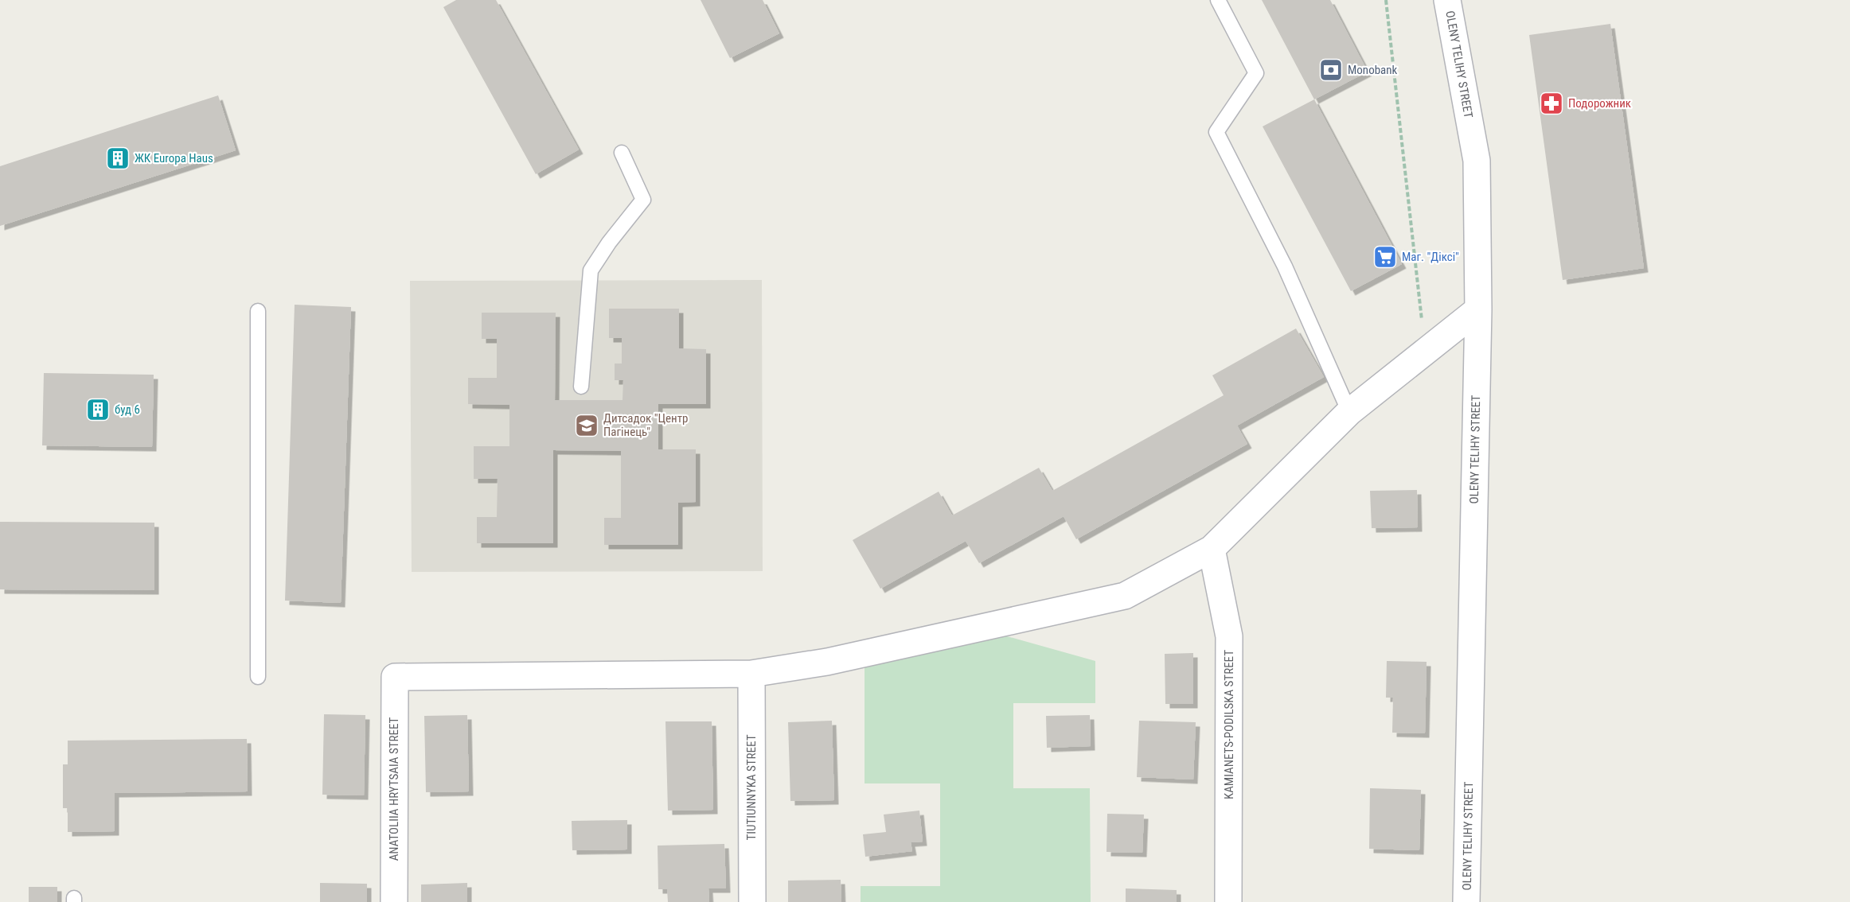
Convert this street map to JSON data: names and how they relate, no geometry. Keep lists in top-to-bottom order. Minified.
{"streets":{"street":["OLENY TELIHY STREET","KAMIANETS-PODILSKA STREET","TIUTIUNNYKA STREET","ANATOLIIA HRYTSAIA STREET"]},"crossings":[["TIUTIUNNYKA STREET","ANATOLIIA HRYTSAIA STREET"]],"places":{"bank":["Monobank"],"pharmacy":["Подорожник"],"building":["ЖК Europa Haus","буд 6"],"supermarket":["Маг. \"Діксі\""],"school or university":["Дитсадок \"Центр Пагінець\""]}}
